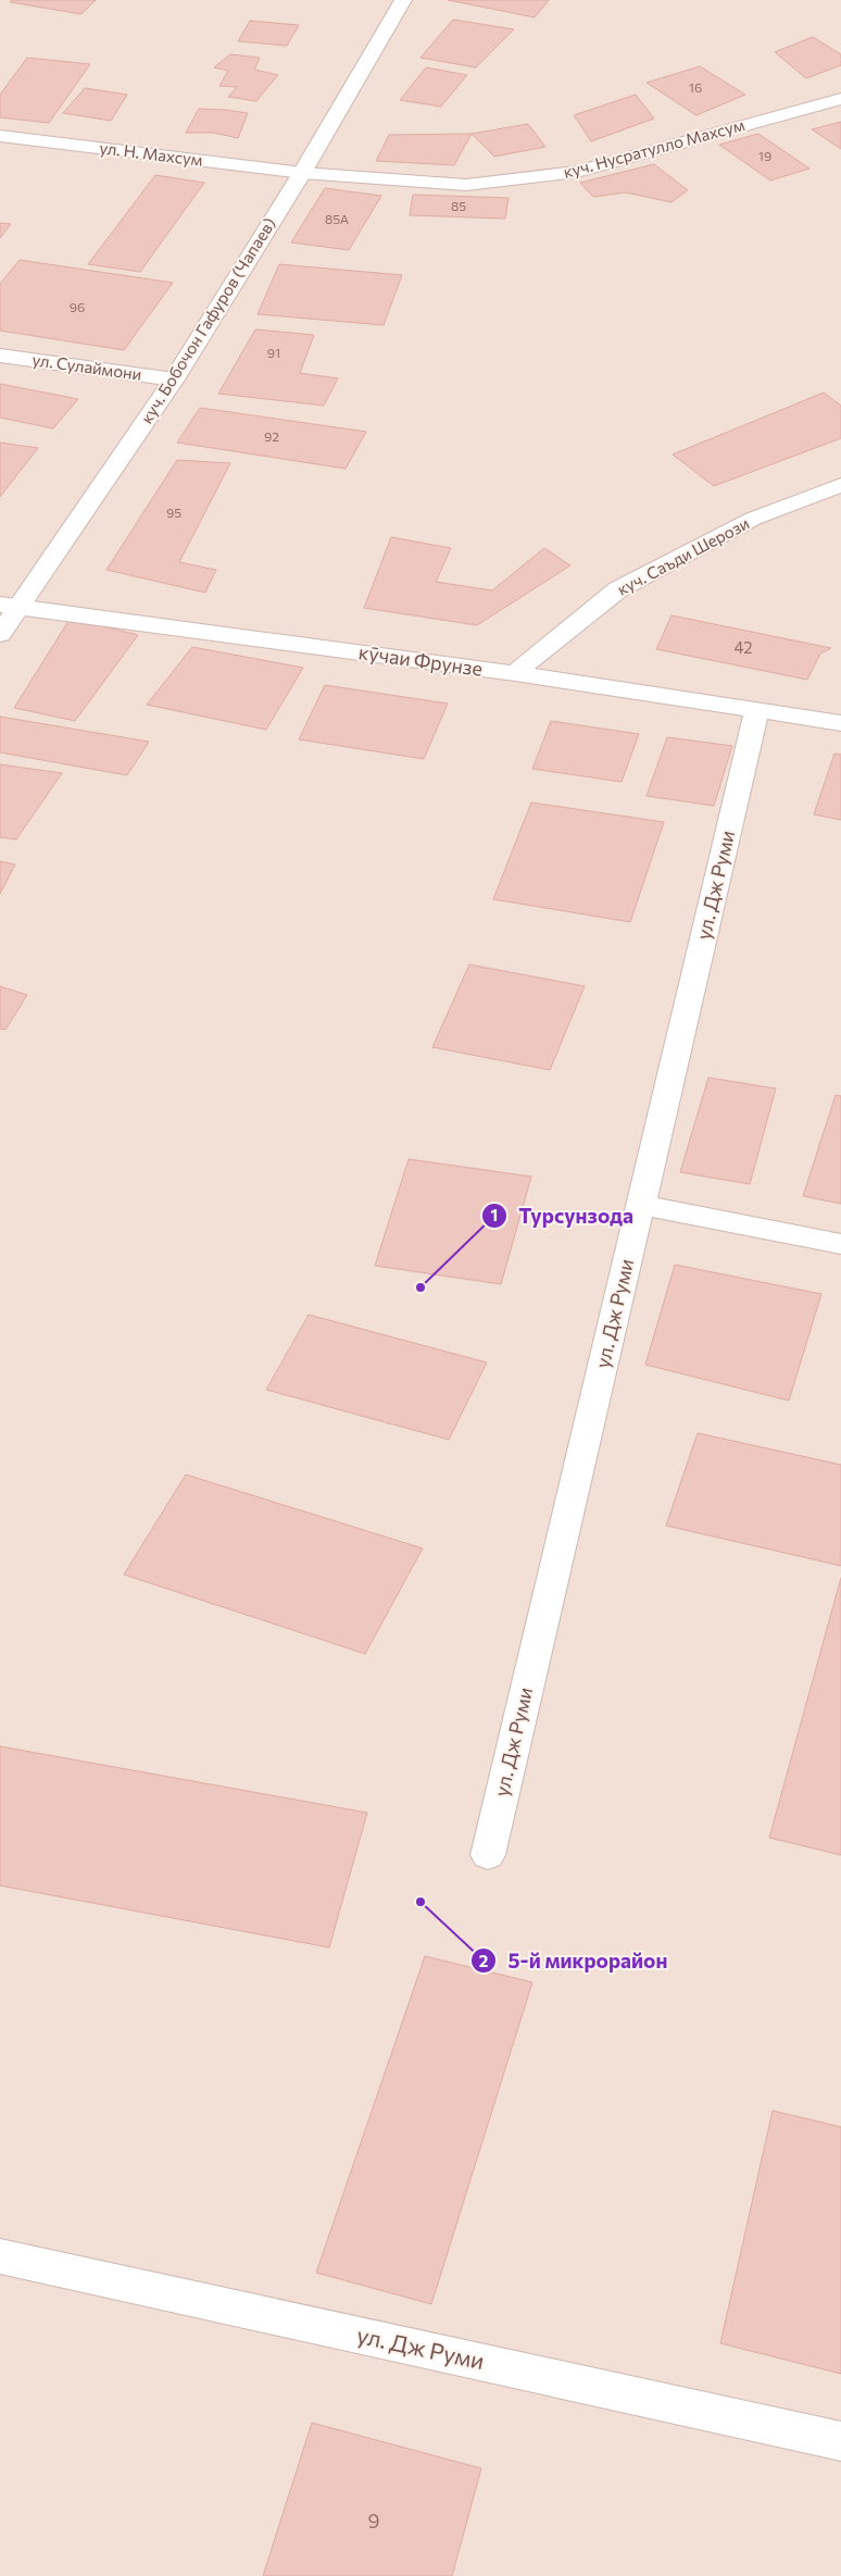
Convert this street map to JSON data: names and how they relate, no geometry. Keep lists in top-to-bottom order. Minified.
{"streets":{"street":["куч. Нусратулло Махсум","ул. Н. Махсум","куч. Бобочон Гафуров (Чапаев)","ул. Сулаймони","куч. Саъди Шерози","кӯчаи Фрунзе","ул. Дж Руми"]},"crossings":[["куч. Нусратулло Махсум","ул. Н. Махсум"],["куч. Нусратулло Махсум","куч. Бобочон Гафуров (Чапаев)"],["ул. Н. Махсум","куч. Бобочон Гафуров (Чапаев)"],["куч. Бобочон Гафуров (Чапаев)","ул. Сулаймони"],["куч. Бобочон Гафуров (Чапаев)","кӯчаи Фрунзе"],["куч. Саъди Шерози","кӯчаи Фрунзе"],["кӯчаи Фрунзе","ул. Дж Руми"]],"places":["Турсунзода","5-й микрорайон"],"house_numbers":["16","19","85","85А","96","91","92","95","42","9"]}
